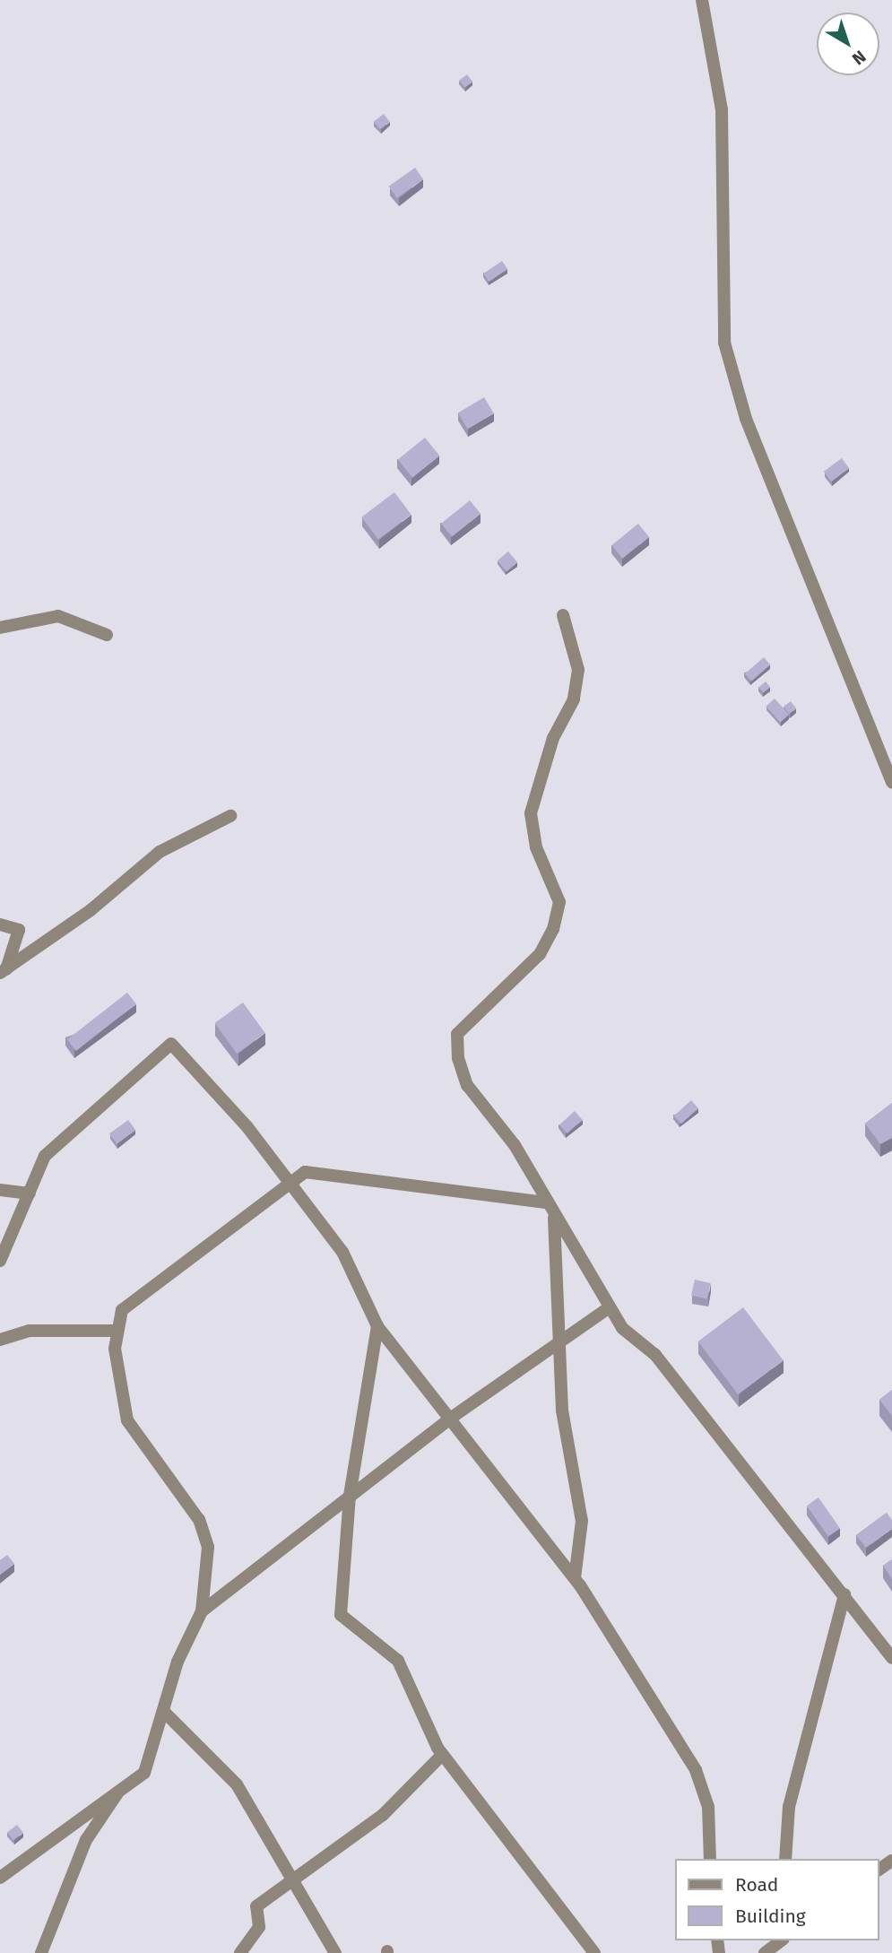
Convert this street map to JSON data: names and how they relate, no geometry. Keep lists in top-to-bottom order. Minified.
{"legend":["Road","Building"],"north":"bottom right"}
